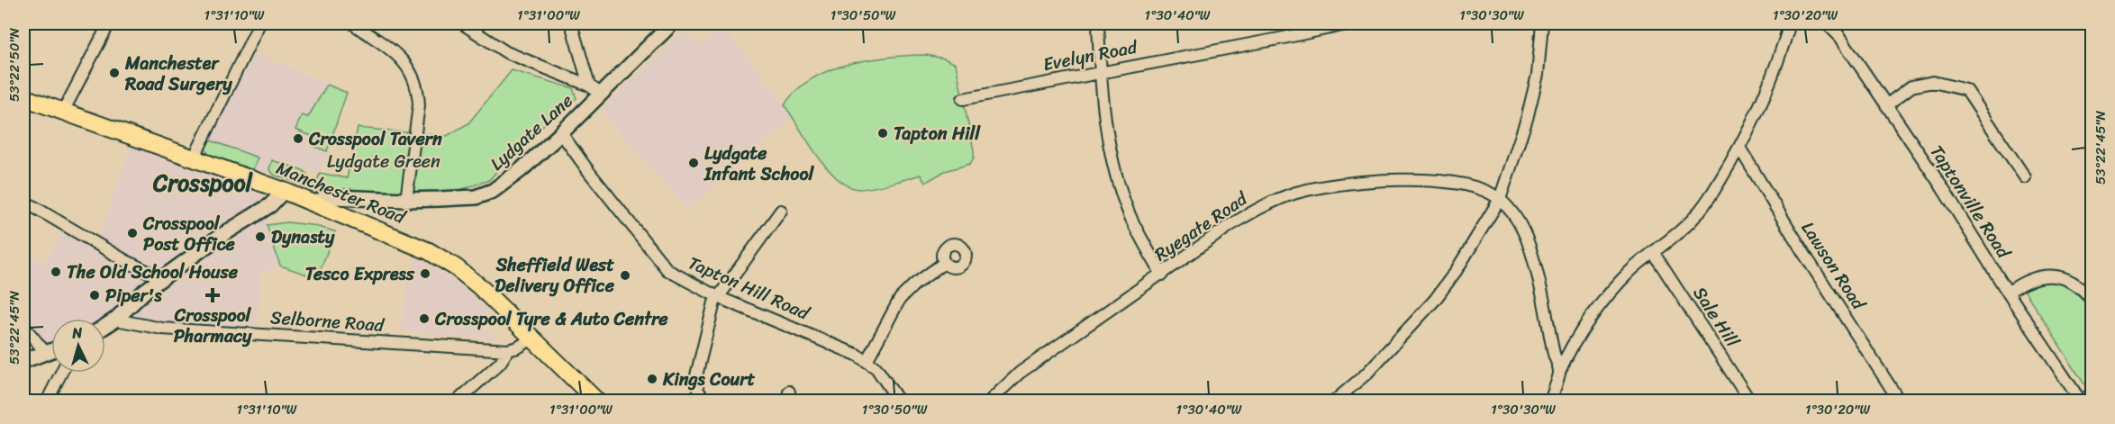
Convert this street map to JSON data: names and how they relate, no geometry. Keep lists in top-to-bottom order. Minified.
{"streets":{"main road":["Manchester Road"],"street":["Evelyn Road","Lydgate Lane","Taptonville Road","Ryegate Road","Lawson Road","Tapton Hill Road","Sale Hill","Selborne Road"]},"crossings":[["Lydgate Lane","Manchester Road"],["Lydgate Lane","Tapton Hill Road"],["Manchester Road","Selborne Road"]],"districts":["Crosspool"],"parks":["Lydgate Green"],"places":{"other":["Manchester Road Surgery","Tapton Hill","Crosspool Tavern","Lydgate Infant School","Crosspool Post Office","Dynasty","The Old School House","Tesco Express","Sheffield West Delivery Office","Piper's","Crosspool Tyre & Auto Centre","Kings Court"],"health":["Crosspool Pharmacy"]},"north":"top","coordinates":["1°31'10\"W","1°31'00\"W","1°30'50\"W","1°30'40\"W","1°30'30\"W","1°30'20\"W","53°22'50\"N","53°22'45\"N"]}
